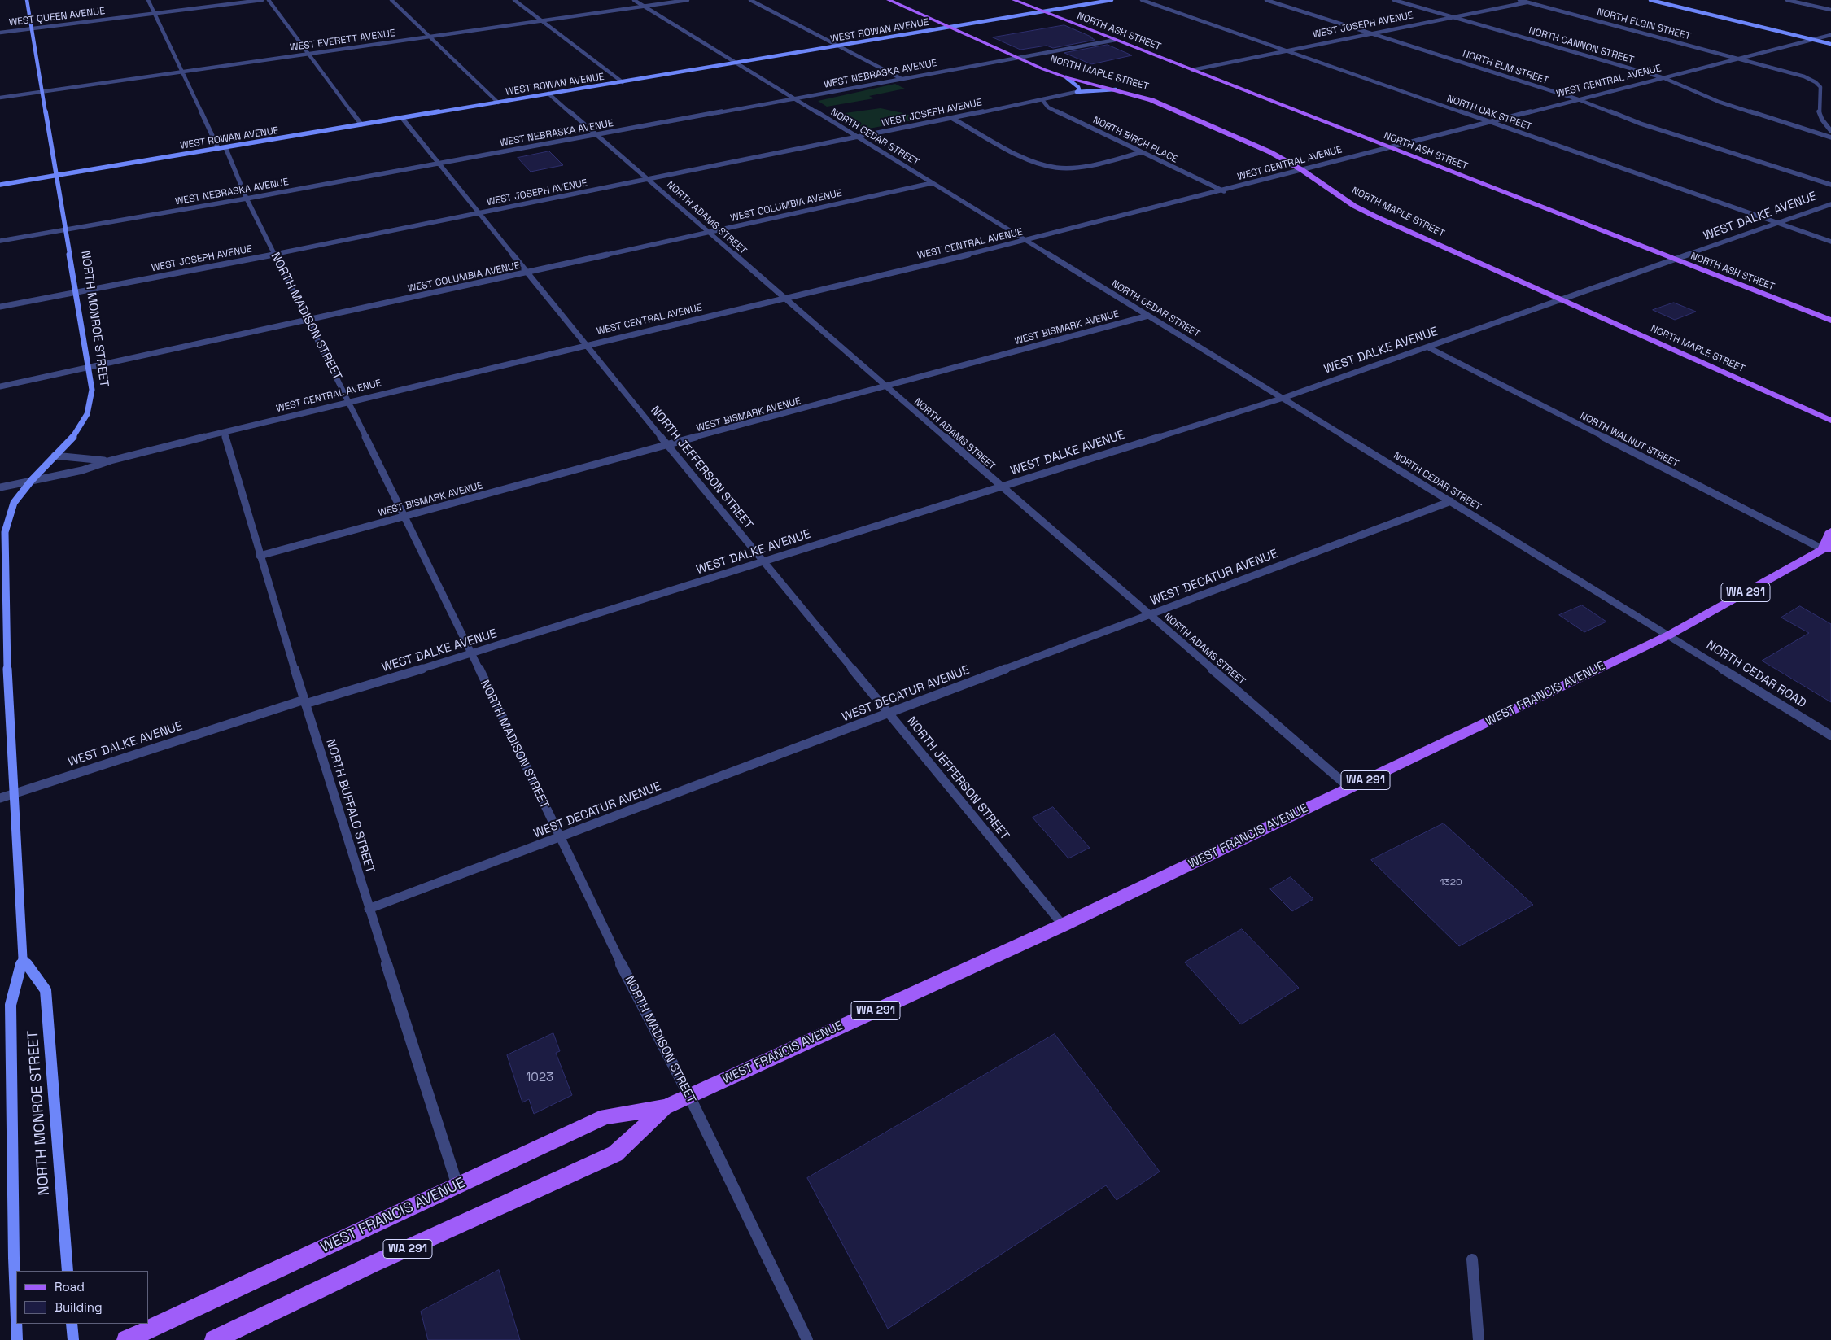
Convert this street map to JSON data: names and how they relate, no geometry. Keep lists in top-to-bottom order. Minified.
{"streets":{"main road":["WEST ROWAN AVENUE","NORTH ASH STREET","NORTH MAPLE STREET","NORTH MONROE STREET","WA 291","WEST FRANCIS AVENUE"],"street":["WEST QUEEN AVENUE","NORTH ELGIN STREET","WEST JOSEPH AVENUE","WEST EVERETT AVENUE","NORTH CANNON STREET","NORTH ELM STREET","WEST NEBRASKA AVENUE","WEST CENTRAL AVENUE","NORTH OAK STREET","NORTH CEDAR STREET","NORTH BIRCH PLACE","WEST COLUMBIA AVENUE","WEST DALKE AVENUE","NORTH ADAMS STREET","NORTH MADISON STREET","WEST BISMARK AVENUE","NORTH WALNUT STREET","NORTH JEFFERSON STREET","WEST DECATUR AVENUE","NORTH CEDAR ROAD","NORTH BUFFALO STREET"]},"crossings":[["WEST QUEEN AVENUE","NORTH MADISON STREET"],["WEST QUEEN AVENUE","NORTH MONROE STREET"],["NORTH ELGIN STREET","WEST JOSEPH AVENUE"],["NORTH ELGIN STREET","WEST CENTRAL AVENUE"],["WEST JOSEPH AVENUE","NORTH ASH STREET"],["WEST JOSEPH AVENUE","NORTH CANNON STREET"],["WEST JOSEPH AVENUE","NORTH ELM STREET"],["WEST JOSEPH AVENUE","NORTH OAK STREET"],["WEST JOSEPH AVENUE","NORTH CEDAR STREET"],["WEST JOSEPH AVENUE","NORTH BIRCH PLACE"],["WEST JOSEPH AVENUE","NORTH ADAMS STREET"],["WEST JOSEPH AVENUE","NORTH MADISON STREET"],["WEST JOSEPH AVENUE","NORTH MONROE STREET"],["WEST JOSEPH AVENUE","NORTH JEFFERSON STREET"],["WEST ROWAN AVENUE","NORTH ASH STREET"],["WEST ROWAN AVENUE","NORTH MAPLE STREET"],["WEST ROWAN AVENUE","NORTH CEDAR STREET"],["WEST ROWAN AVENUE","NORTH ADAMS STREET"],["WEST ROWAN AVENUE","NORTH MADISON STREET"],["WEST ROWAN AVENUE","NORTH MONROE STREET"],["WEST ROWAN AVENUE","NORTH JEFFERSON STREET"],["NORTH ASH STREET","WEST NEBRASKA AVENUE"],["NORTH ASH STREET","WEST CENTRAL AVENUE"],["NORTH ASH STREET","WEST DALKE AVENUE"],["WEST EVERETT AVENUE","NORTH CEDAR STREET"],["WEST EVERETT AVENUE","NORTH MADISON STREET"],["WEST EVERETT AVENUE","NORTH MONROE STREET"],["NORTH CANNON STREET","WEST CENTRAL AVENUE"],["NORTH ELM STREET","WEST CENTRAL AVENUE"],["NORTH MAPLE STREET","WEST NEBRASKA AVENUE"],["NORTH MAPLE STREET","WEST CENTRAL AVENUE"],["NORTH MAPLE STREET","WEST DALKE AVENUE"],["WEST NEBRASKA AVENUE","NORTH CEDAR STREET"],["WEST NEBRASKA AVENUE","NORTH ADAMS STREET"],["WEST NEBRASKA AVENUE","NORTH MADISON STREET"],["WEST NEBRASKA AVENUE","NORTH MONROE STREET"],["WEST NEBRASKA AVENUE","NORTH JEFFERSON STREET"],["WEST CENTRAL AVENUE","NORTH OAK STREET"],["WEST CENTRAL AVENUE","NORTH CEDAR STREET"],["WEST CENTRAL AVENUE","NORTH BIRCH PLACE"],["WEST CENTRAL AVENUE","NORTH ADAMS STREET"],["WEST CENTRAL AVENUE","NORTH MADISON STREET"],["WEST CENTRAL AVENUE","NORTH MONROE STREET"],["WEST CENTRAL AVENUE","NORTH JEFFERSON STREET"],["WEST CENTRAL AVENUE","NORTH BUFFALO STREET"],["NORTH OAK STREET","WEST DALKE AVENUE"],["NORTH CEDAR STREET","WEST COLUMBIA AVENUE"],["NORTH CEDAR STREET","WEST DALKE AVENUE"],["NORTH CEDAR STREET","WEST BISMARK AVENUE"],["NORTH CEDAR STREET","WEST DECATUR AVENUE"],["NORTH CEDAR STREET","NORTH CEDAR ROAD"],["NORTH CEDAR STREET","WEST FRANCIS AVENUE"],["WEST COLUMBIA AVENUE","NORTH ADAMS STREET"],["WEST COLUMBIA AVENUE","NORTH MADISON STREET"],["WEST COLUMBIA AVENUE","NORTH MONROE STREET"],["WEST COLUMBIA AVENUE","NORTH JEFFERSON STREET"],["WEST DALKE AVENUE","NORTH ADAMS STREET"],["WEST DALKE AVENUE","NORTH MADISON STREET"],["WEST DALKE AVENUE","NORTH MONROE STREET"],["WEST DALKE AVENUE","NORTH WALNUT STREET"],["WEST DALKE AVENUE","NORTH JEFFERSON STREET"],["WEST DALKE AVENUE","NORTH BUFFALO STREET"],["NORTH ADAMS STREET","WEST BISMARK AVENUE"],["NORTH ADAMS STREET","WEST DECATUR AVENUE"],["NORTH ADAMS STREET","WEST FRANCIS AVENUE"],["NORTH MADISON STREET","WEST BISMARK AVENUE"],["NORTH MADISON STREET","WEST DECATUR AVENUE"],["NORTH MADISON STREET","WEST FRANCIS AVENUE"],["WEST BISMARK AVENUE","NORTH JEFFERSON STREET"],["WEST BISMARK AVENUE","NORTH BUFFALO STREET"],["NORTH WALNUT STREET","WEST FRANCIS AVENUE"],["NORTH JEFFERSON STREET","WEST DECATUR AVENUE"],["NORTH JEFFERSON STREET","WEST FRANCIS AVENUE"],["WEST DECATUR AVENUE","NORTH BUFFALO STREET"],["NORTH CEDAR ROAD","WEST FRANCIS AVENUE"],["WEST FRANCIS AVENUE","NORTH BUFFALO STREET"]],"house_numbers":["1320","1023"],"legend":["Road","Building"]}
